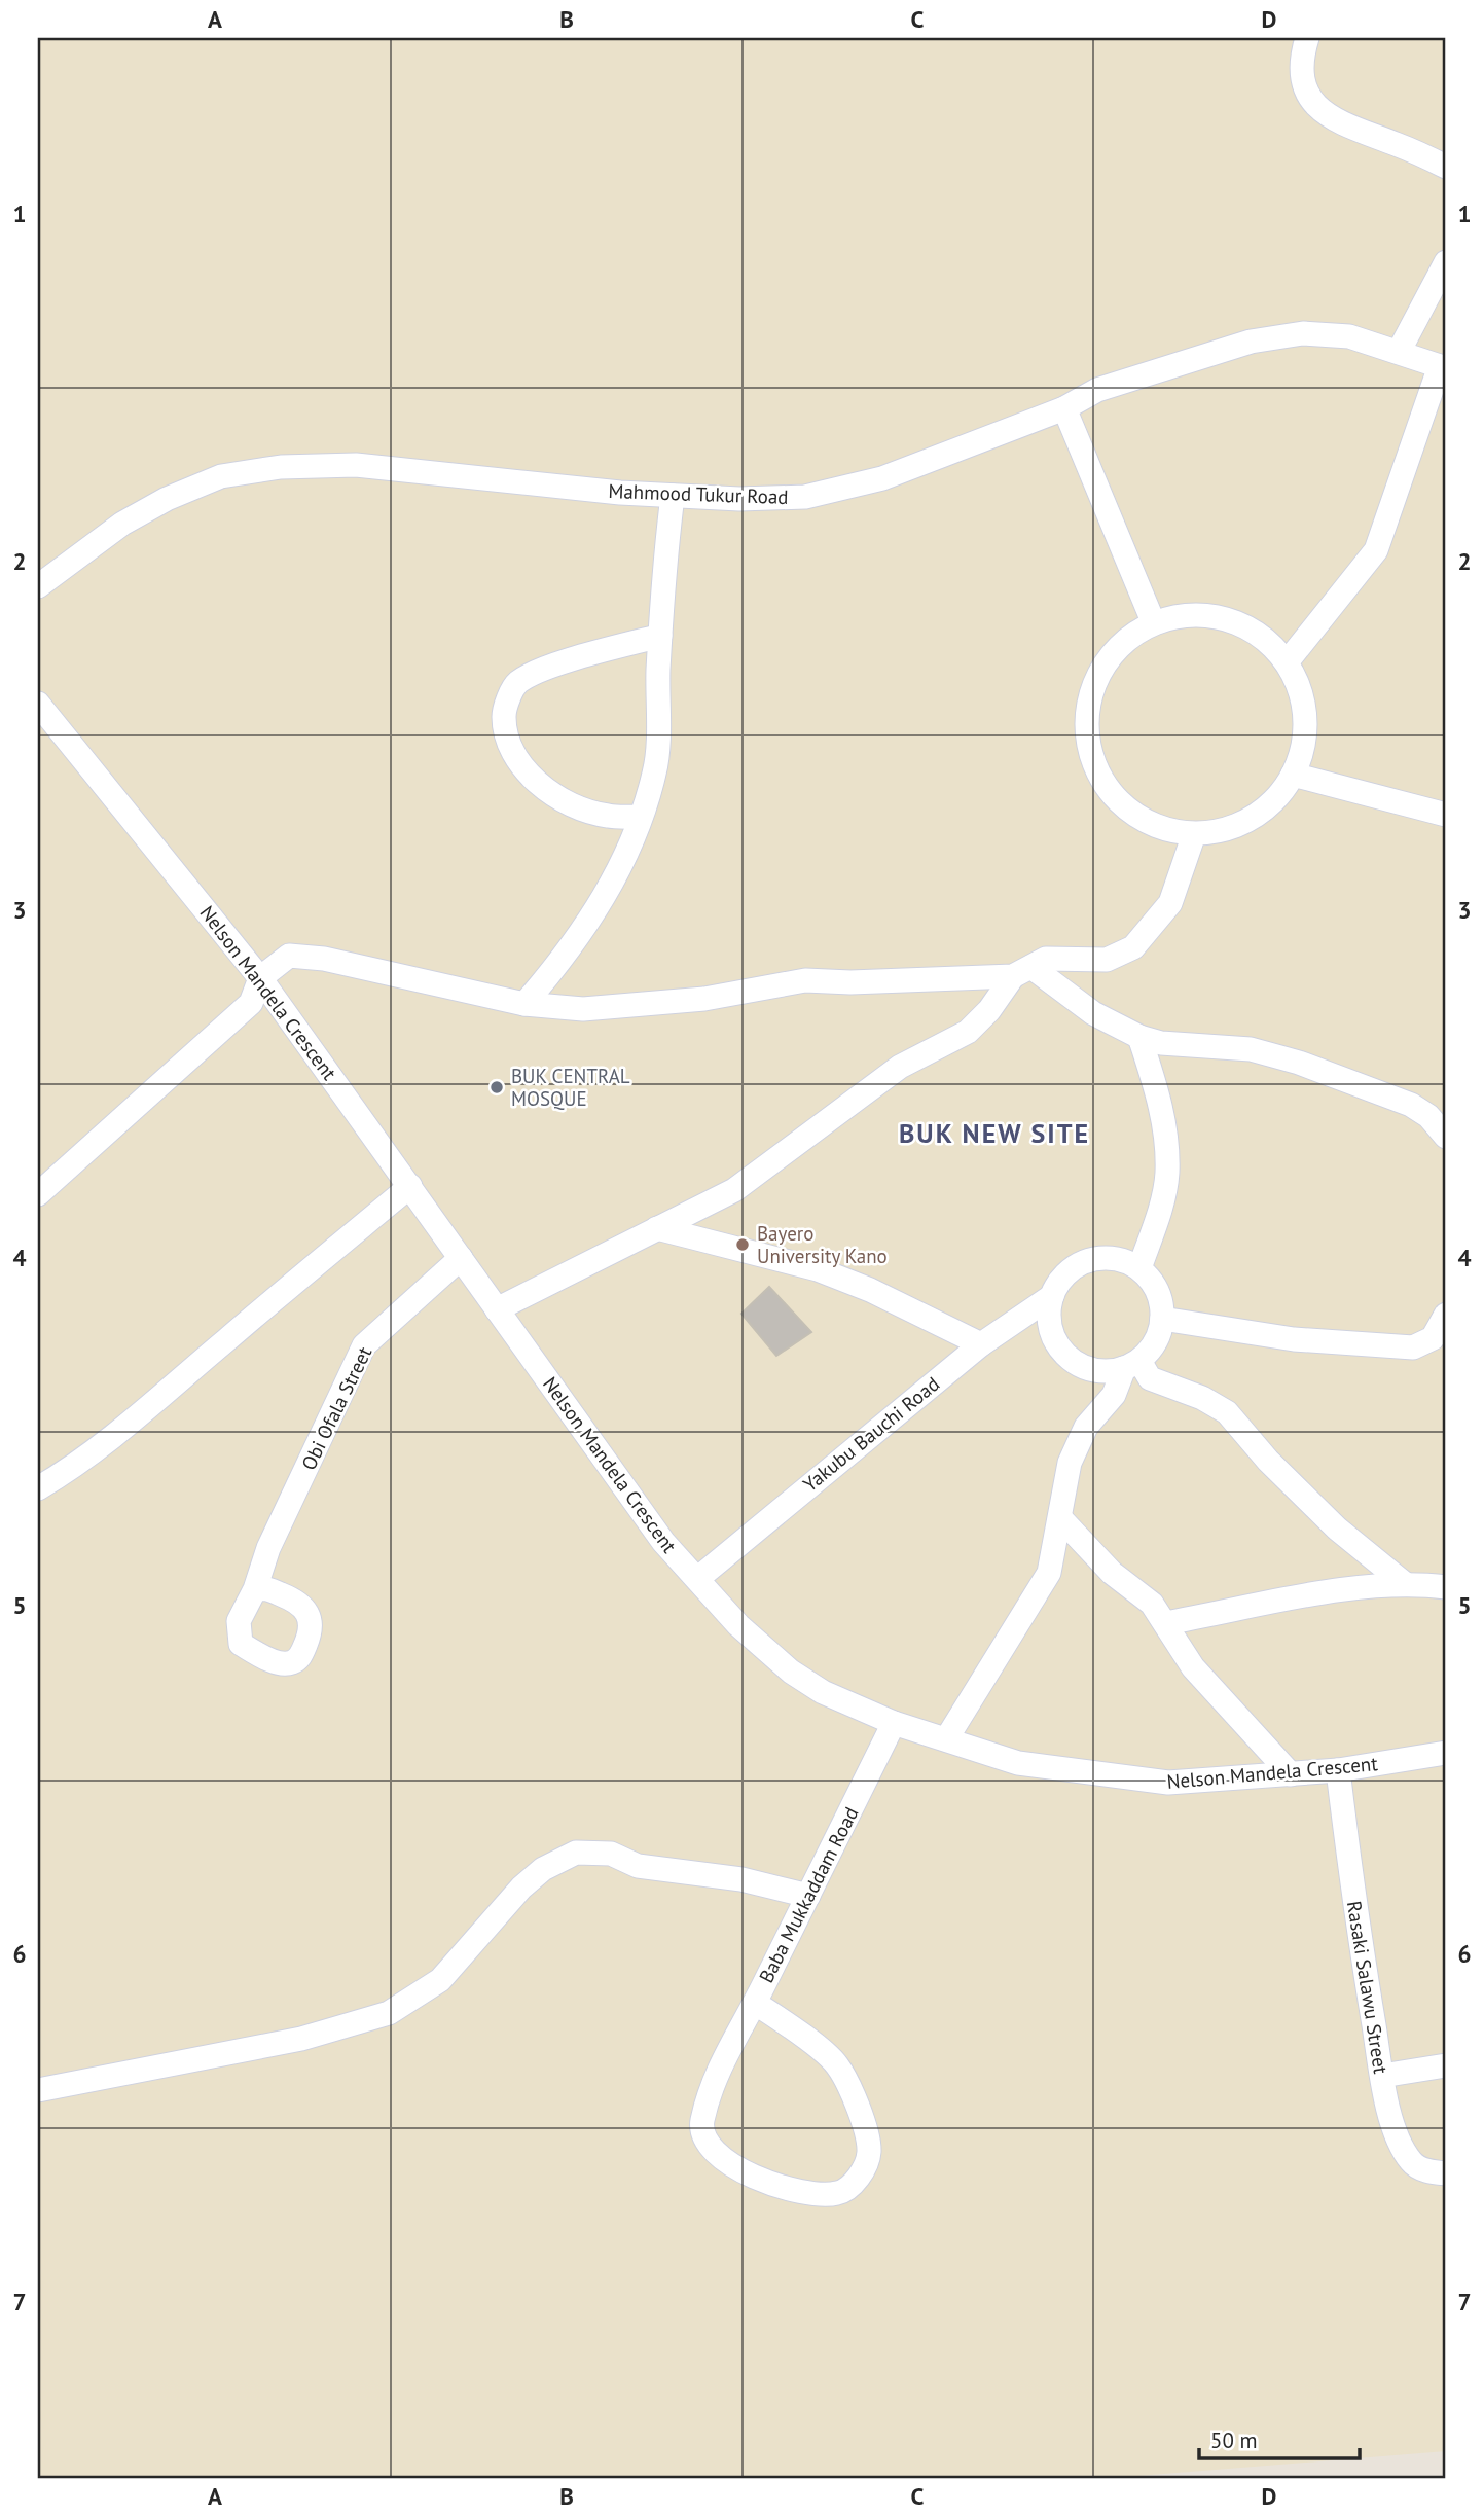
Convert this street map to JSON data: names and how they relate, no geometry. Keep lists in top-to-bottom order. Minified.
{"streets":{"street":["Mahmood Tukur Road","Nelson Mandela Crescent","Obi Ofala Street","Yakubu Bauchi Road","Baba Mukkaddam Road","Rasaki Salawu Street"]},"crossings":[["Nelson Mandela Crescent","Obi Ofala Street"],["Nelson Mandela Crescent","Yakubu Bauchi Road"],["Nelson Mandela Crescent","Baba Mukkaddam Road"],["Nelson Mandela Crescent","Rasaki Salawu Street"]],"districts":["BUK NEW SITE"],"places":["BUK CENTRAL MOSQUE","Bayero University Kano"],"scale_bar":"50 m","grid":{"columns":["A","B","C","D"],"rows":["1","2","3","4","5","6","7"]}}
